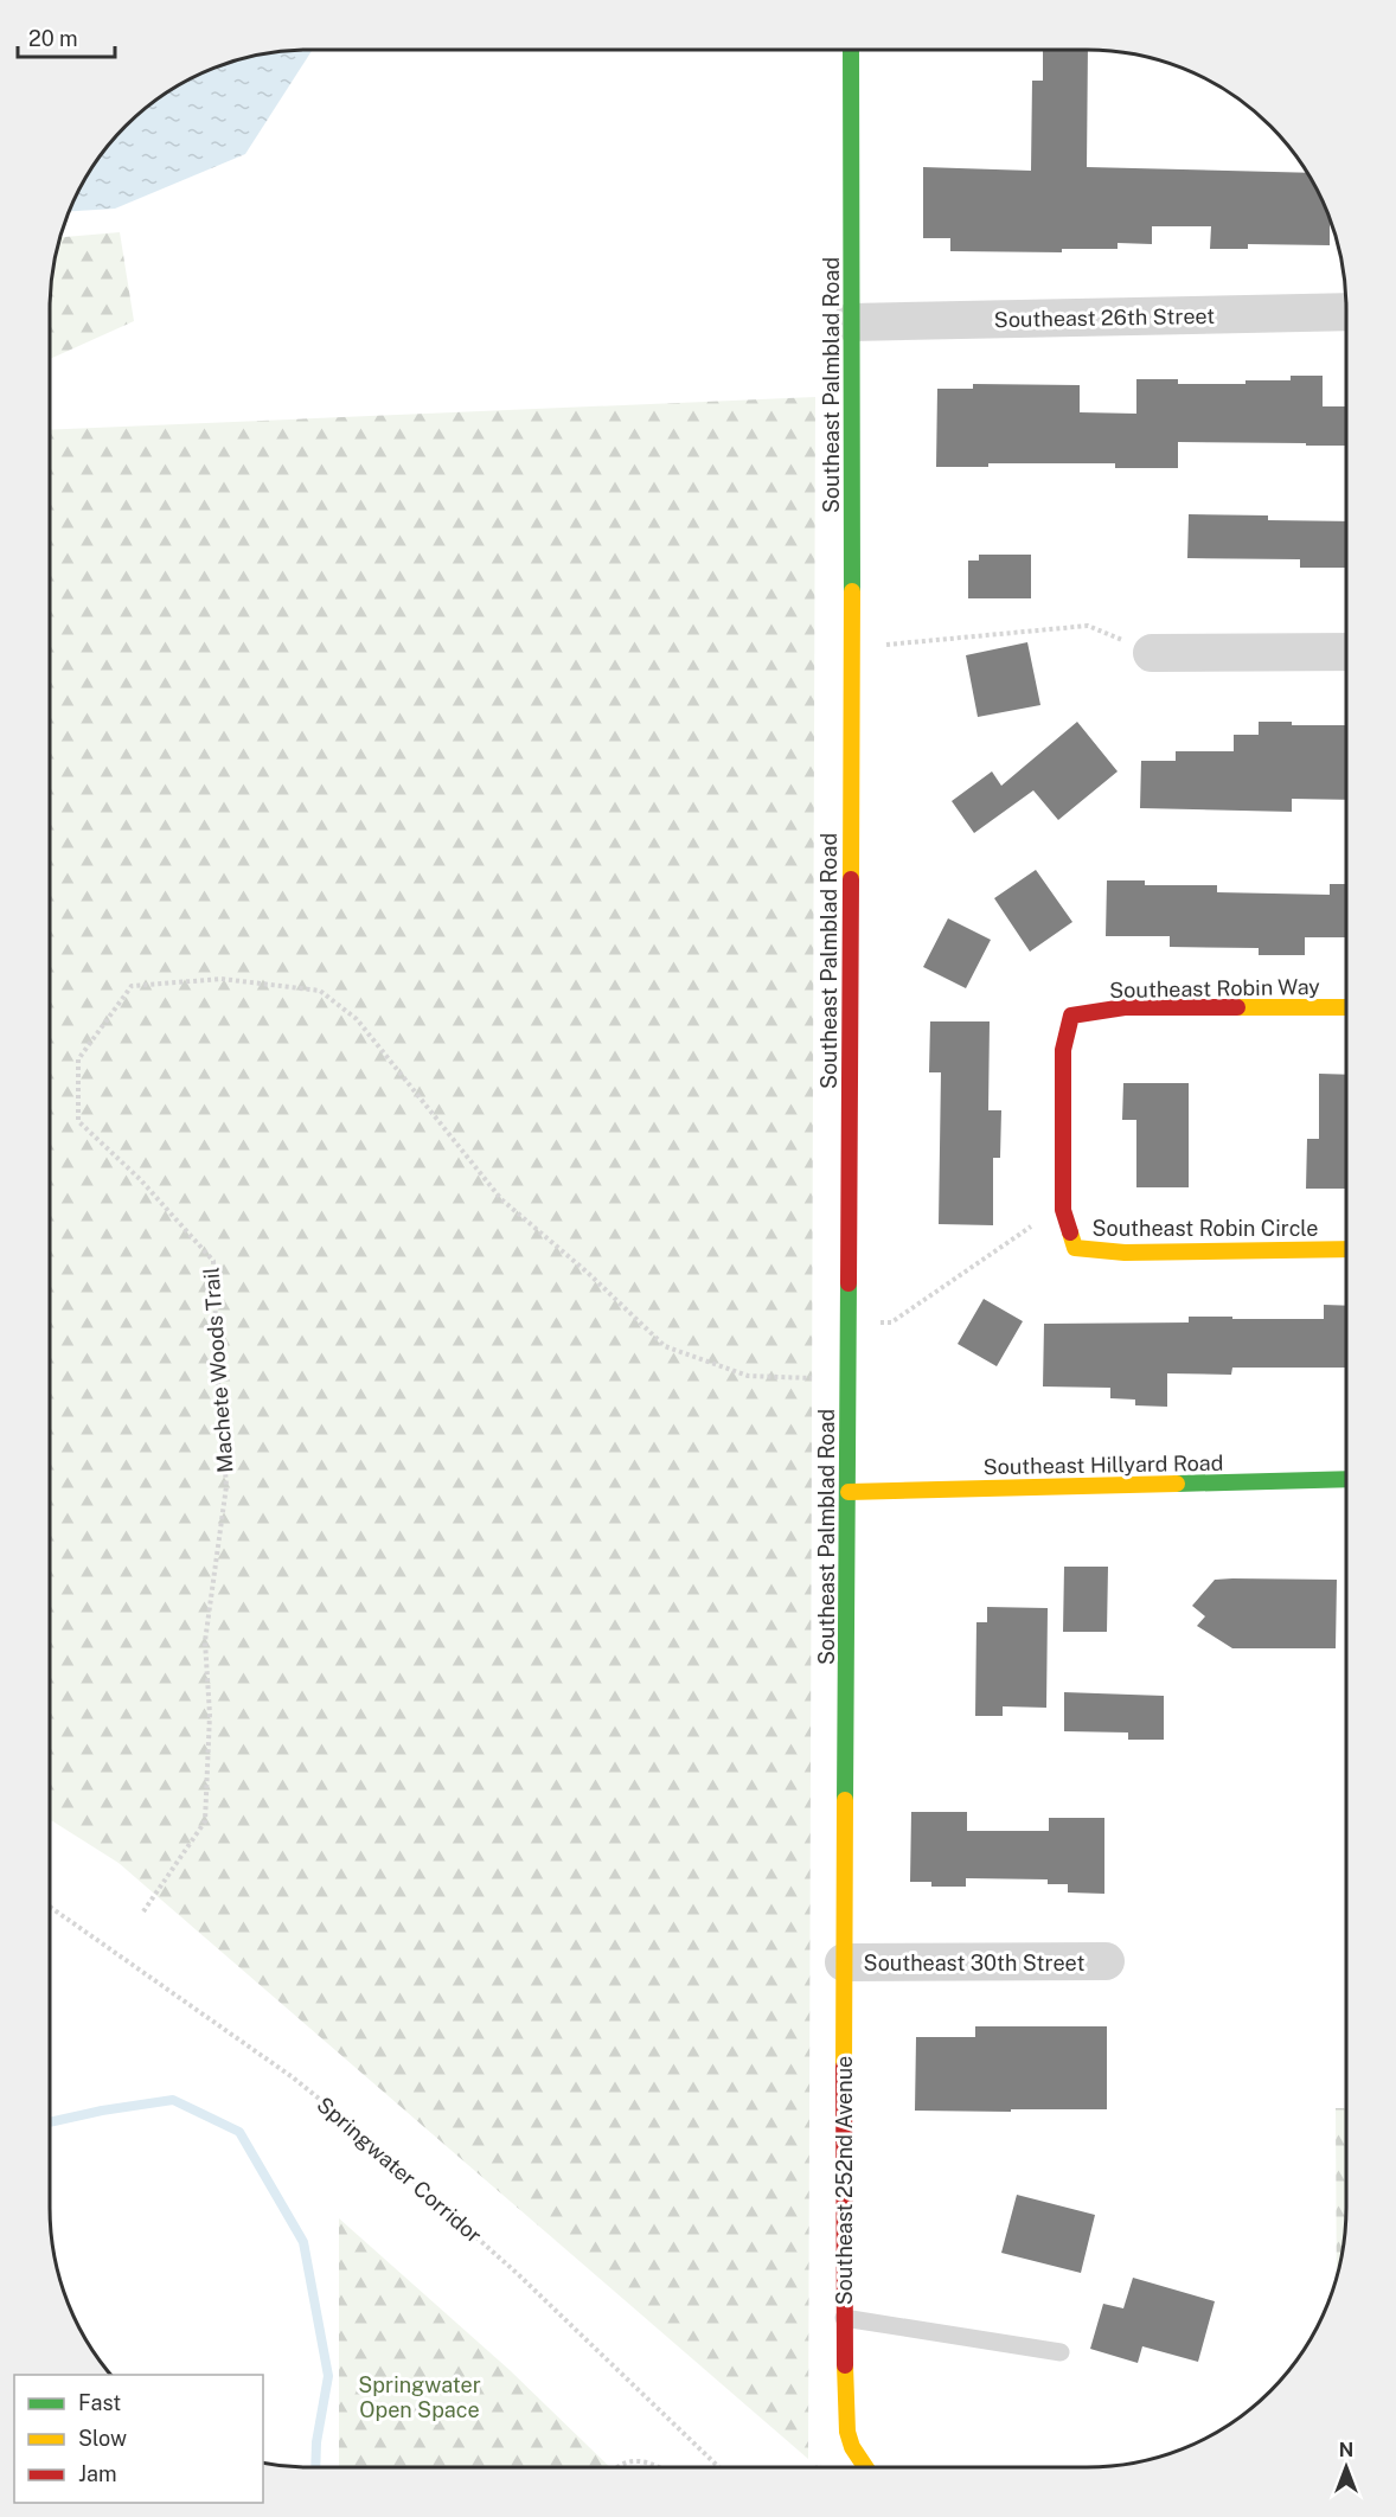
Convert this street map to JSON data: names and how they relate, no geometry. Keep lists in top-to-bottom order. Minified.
{"streets":{"street":["Southeast 26th Street","Southeast Palmblad Road","Southeast Robin Way","Southeast Robin Circle","Southeast Hillyard Road","Southeast 30th Street","Southeast 252nd Avenue"],"path":["Machete Woods Trail","Springwater Corridor"]},"crossings":[["Southeast 26th Street","Southeast Palmblad Road"],["Southeast Palmblad Road","Machete Woods Trail"],["Southeast Palmblad Road","Southeast Hillyard Road"],["Southeast Palmblad Road","Southeast 252nd Avenue"],["Southeast Robin Way","Southeast Robin Circle"],["Southeast 30th Street","Southeast 252nd Avenue"]],"parks":["Springwater Open Space"],"legend":["Fast","Slow","Jam"],"scale_bar":"20 m","north":"top"}
